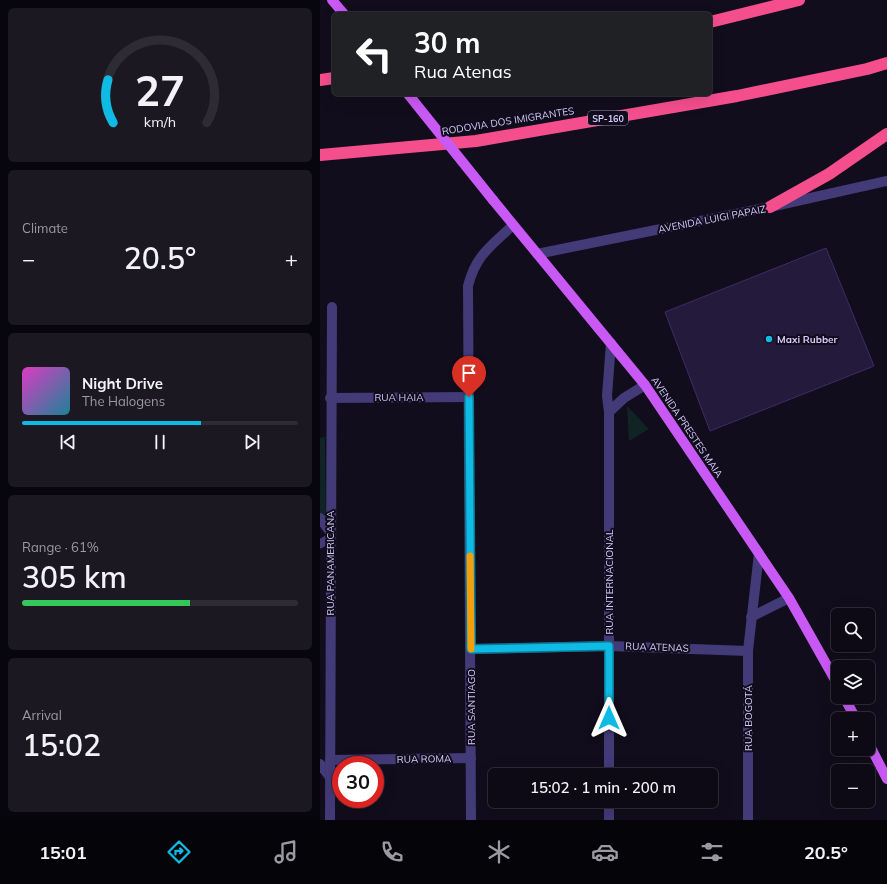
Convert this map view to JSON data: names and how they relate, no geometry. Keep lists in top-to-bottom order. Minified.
{"streets":{"highway":["SP-160","RODOVIA DOS IMIGRANTES"],"main road":["AVENIDA PRESTES MAIA"],"street":["AVENIDA LUIGI PAPAIZ","RUA HAIA","RUA PANAMERICANA","RUA INTERNACIONAL","RUA ATENAS","RUA SANTIAGO","RUA BOGOTÁ","RUA ROMA"]},"crossings":[["AVENIDA LUIGI PAPAIZ","AVENIDA PRESTES MAIA"],["RUA HAIA","RUA PANAMERICANA"],["RUA HAIA","RUA SANTIAGO"],["AVENIDA PRESTES MAIA","RUA INTERNACIONAL"],["AVENIDA PRESTES MAIA","RUA SANTIAGO"],["AVENIDA PRESTES MAIA","RUA BOGOTÁ"],["RUA PANAMERICANA","RUA ROMA"],["RUA INTERNACIONAL","RUA ATENAS"],["RUA ATENAS","RUA SANTIAGO"],["RUA ATENAS","RUA BOGOTÁ"],["RUA SANTIAGO","RUA ROMA"]],"places":["Maxi Rubber"],"page":{"turn":["30 m","Rua Atenas"],"tile":["Climate",["Range · 61%","305 km"],["Arrival","15:02"]],"heat":["−","20.5°","+"],"song":["Night Drive","The Halogens"],"map_buttons":["+","−"],"limit":"30","trip":"15:02 · 1 min · 200 m","tabs":["15:01","20.5°"],"gauge":["27","km/h"]}}
